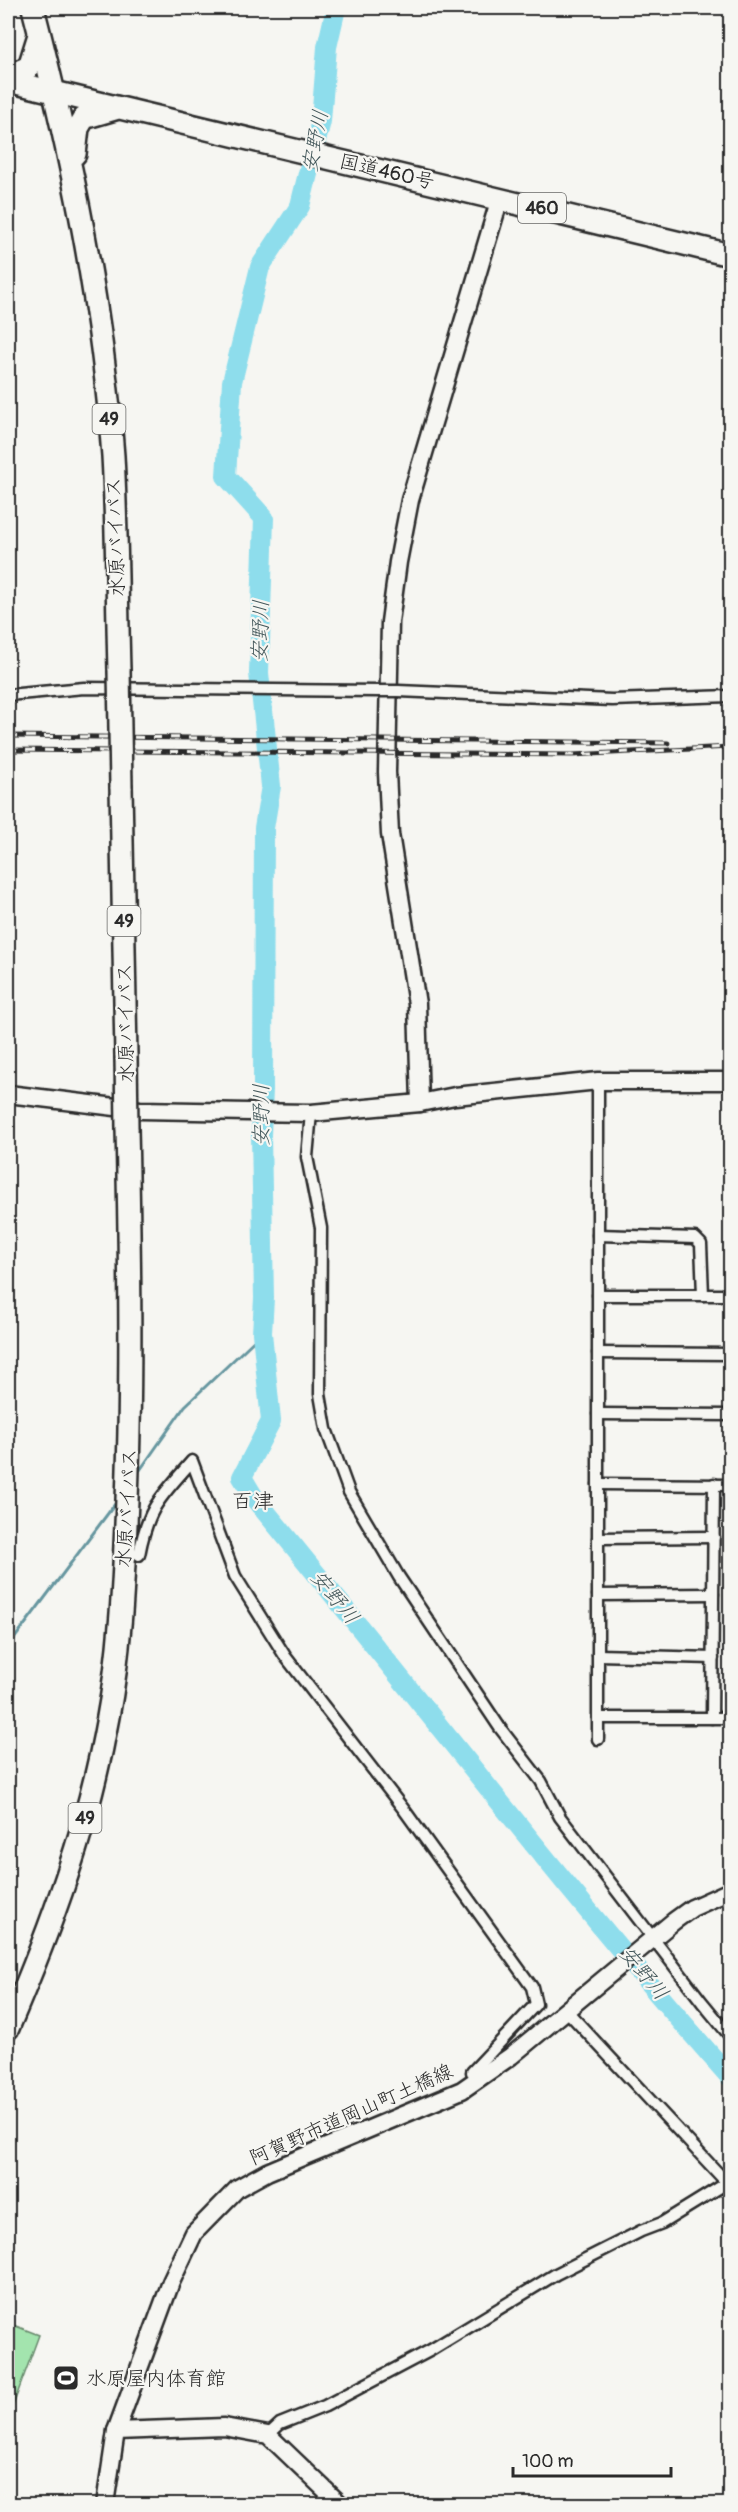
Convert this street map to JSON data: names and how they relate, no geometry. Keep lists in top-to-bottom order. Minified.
{"streets":{"highway":["国道460号","460","49","水原バイパス"],"street":["阿賀野市道岡山町土橋線"]},"crossings":[["国道460号","水原バイパス"]],"districts":["百津"],"water":["安野川"],"places":{"sports":["水原屋内体育館"]},"scale_bar":"100 m"}
